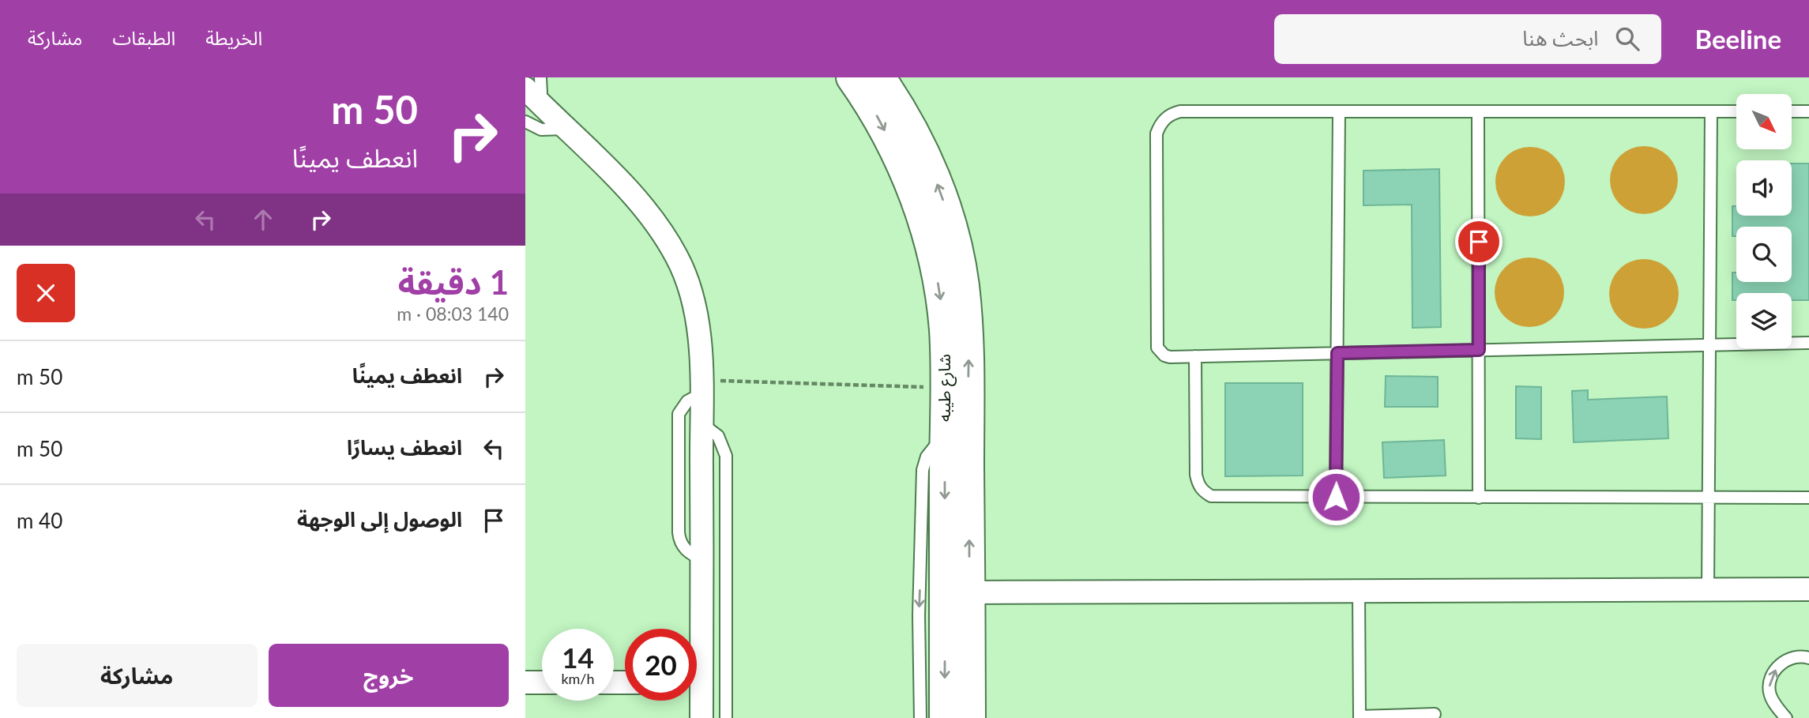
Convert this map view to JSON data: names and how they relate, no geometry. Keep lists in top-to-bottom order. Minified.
{"streets":{"main road":["شارع طيبه"]},"north":"bottom right","page":{"header":"Beeline","search":"ابحث هنا","nav":["الخريطة","الطبقات","مشاركة"],"turn":["50 m","انعطف يمينًا"],"heading":["1 دقيقة","140 m · 08:03"],"list":[{"name":"انعطف يمينًا","value":"50 m"},{"name":"انعطف يسارًا","value":"50 m"},{"name":"الوصول إلى الوجهة","value":"40 m"}],"speed":"14 km/h","limit":"20","buttons":["خروج","مشاركة"]}}
